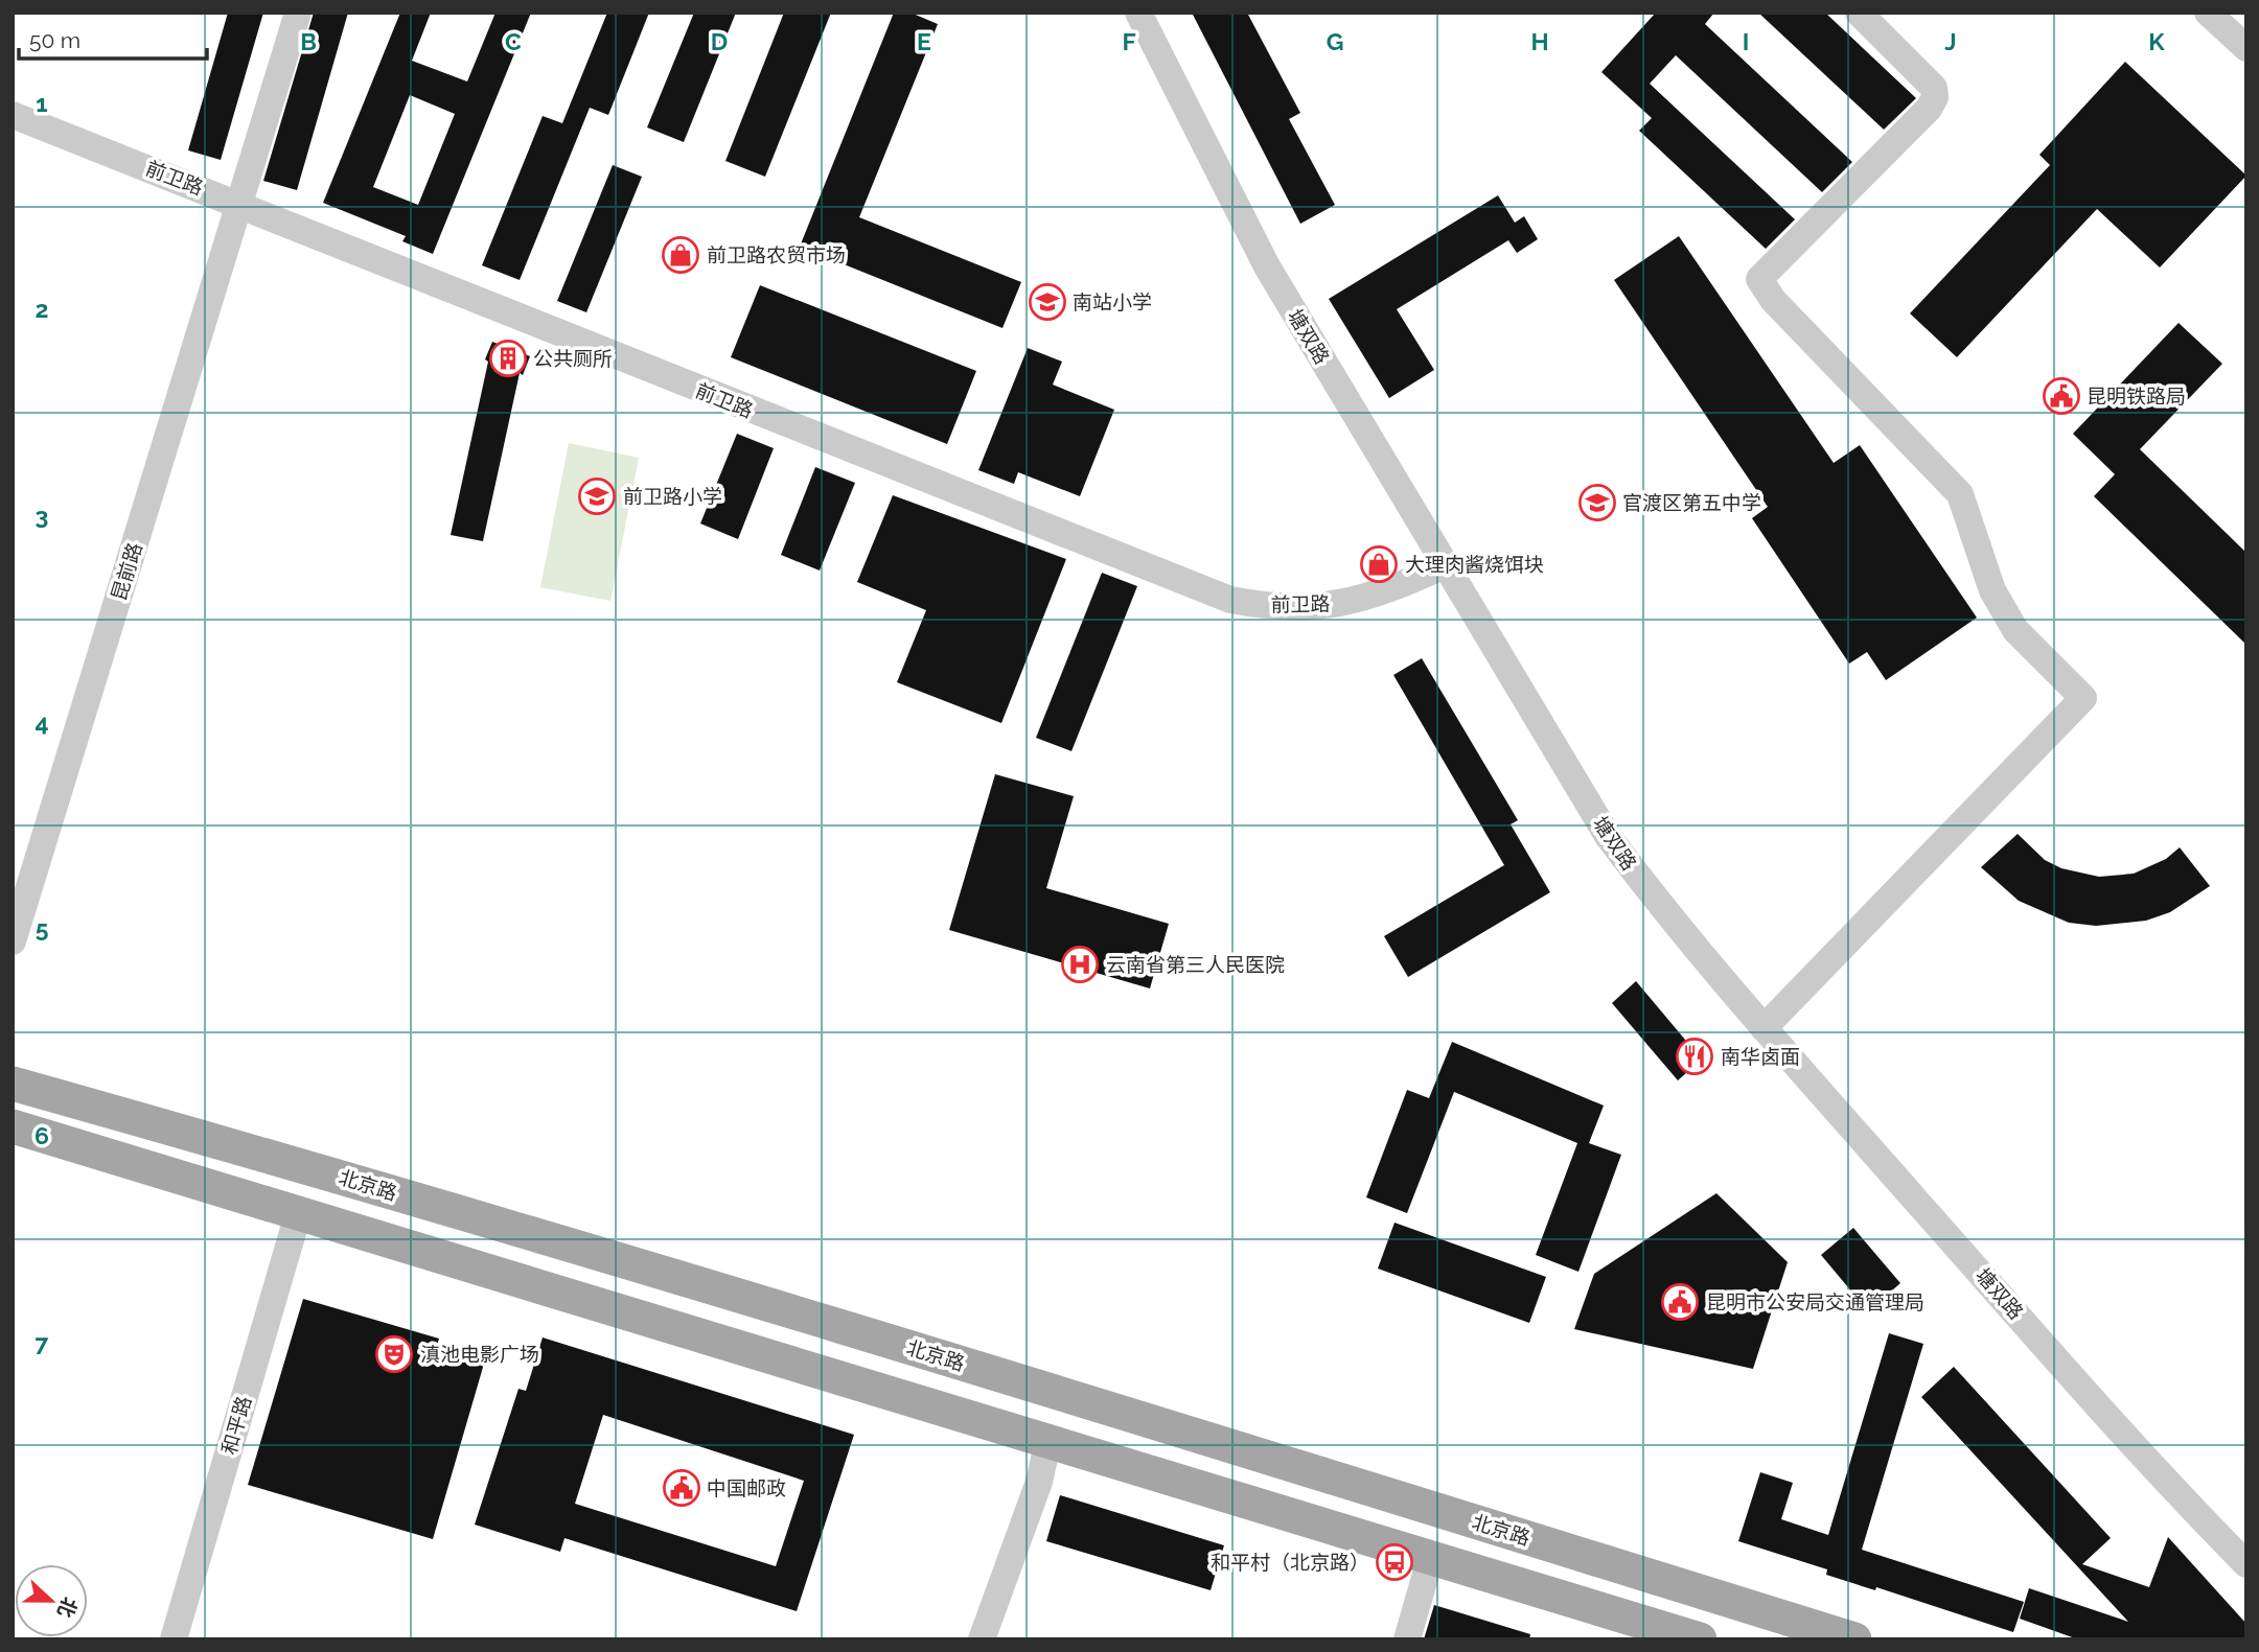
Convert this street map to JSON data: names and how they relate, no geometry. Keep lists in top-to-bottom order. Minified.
{"streets":{"main road":["北京路"],"street":["前卫路","塘双路","昆前路","和平路"]},"crossings":[["前卫路","塘双路"],["前卫路","昆前路"]],"places":{"shop":["前卫路农贸市场","大理肉酱烧饵块"],"school or university":["南站小学","前卫路小学","官渡区第五中学"],"building":["公共厕所"],"public building":["昆明铁路局","昆明市公安局交通管理局","中国邮政"],"hospital":["云南省第三人民医院"],"restaurant":["南华卤面"],"theatre":["滇池电影广场"],"bus stop":["和平村（北京路）"]},"scale_bar":"50 m","north":"right","grid":{"columns":["B","C","D","E","F","G","H","I","J","K"],"rows":["1","2","3","4","5","6","7"]}}
